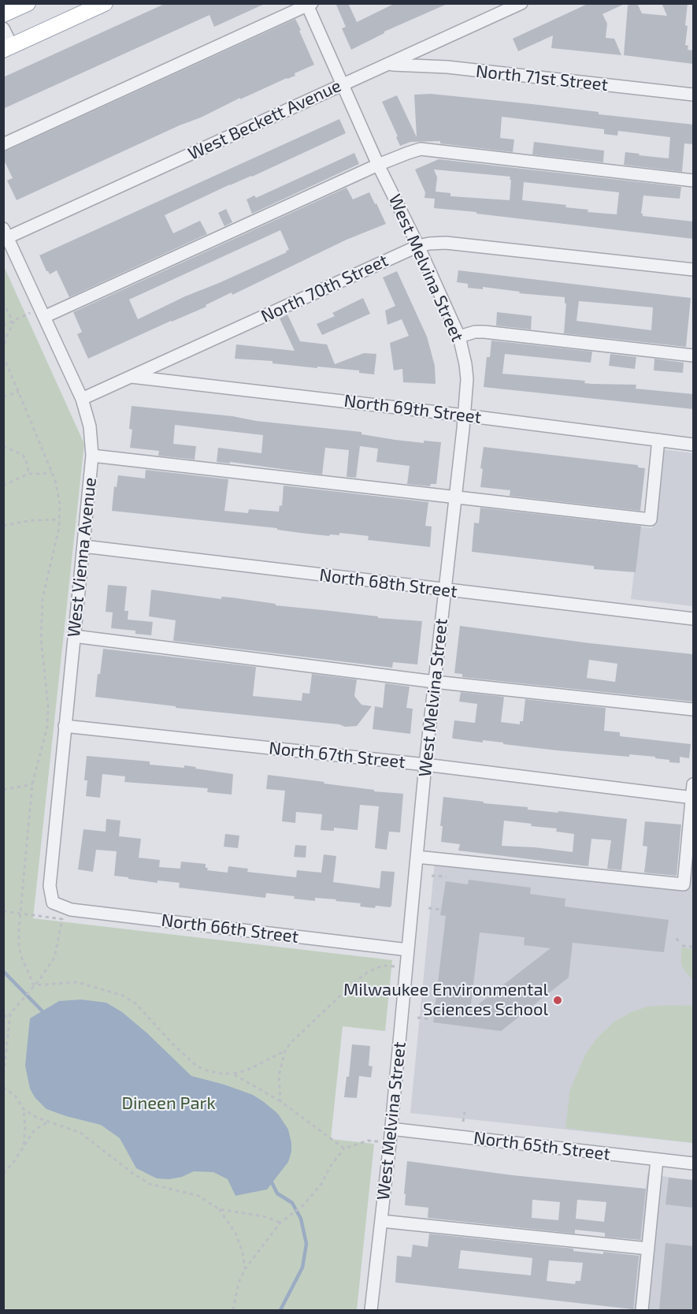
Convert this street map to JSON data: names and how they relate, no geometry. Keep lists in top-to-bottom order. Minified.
{"streets":{"street":["North 71st Street","West Beckett Avenue","West Melvina Street","North 70th Street","North 69th Street","West Vienna Avenue","North 68th Street","North 67th Street","North 66th Street","North 65th Street"]},"crossings":[["North 71st Street","West Beckett Avenue"],["West Beckett Avenue","West Melvina Street"],["West Beckett Avenue","West Vienna Avenue"],["West Melvina Street","North 70th Street"],["West Melvina Street","North 69th Street"],["West Melvina Street","North 68th Street"],["West Melvina Street","North 67th Street"],["West Melvina Street","North 66th Street"],["West Melvina Street","North 65th Street"],["North 70th Street","North 69th Street"],["North 70th Street","West Vienna Avenue"],["West Vienna Avenue","North 68th Street"],["West Vienna Avenue","North 67th Street"],["West Vienna Avenue","North 66th Street"]],"parks":["Dineen Park"],"places":["Milwaukee Environmental Sciences School"]}
